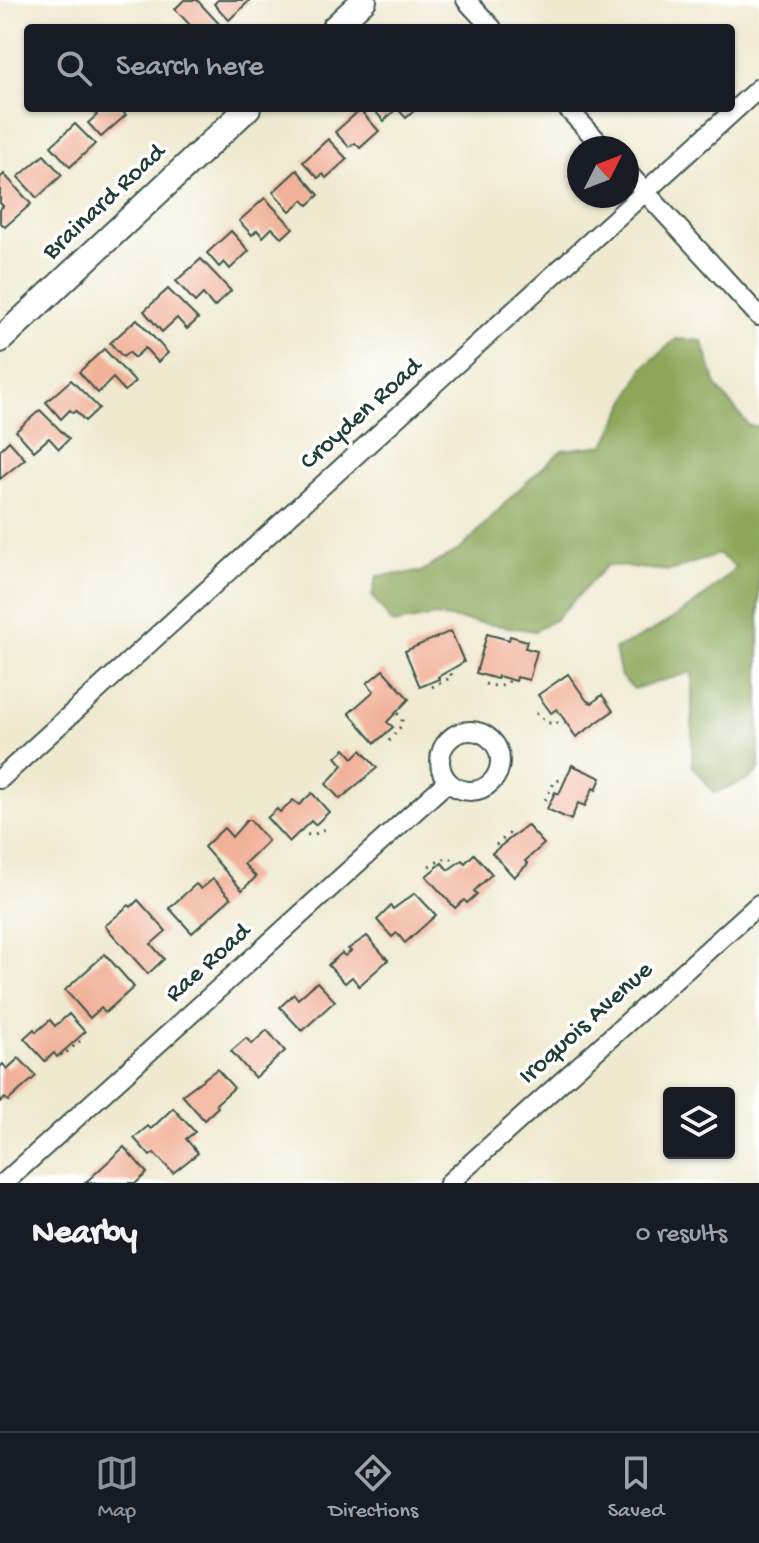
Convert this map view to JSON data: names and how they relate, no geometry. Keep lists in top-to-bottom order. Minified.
{"streets":{"street":["Brainard Road","Croyden Road","Rae Road","Iroquois Avenue"]},"north":"top right","page":{"search":"Search here","heading":["Nearby","0 results"],"nav":["Map","Directions","Saved"]}}
